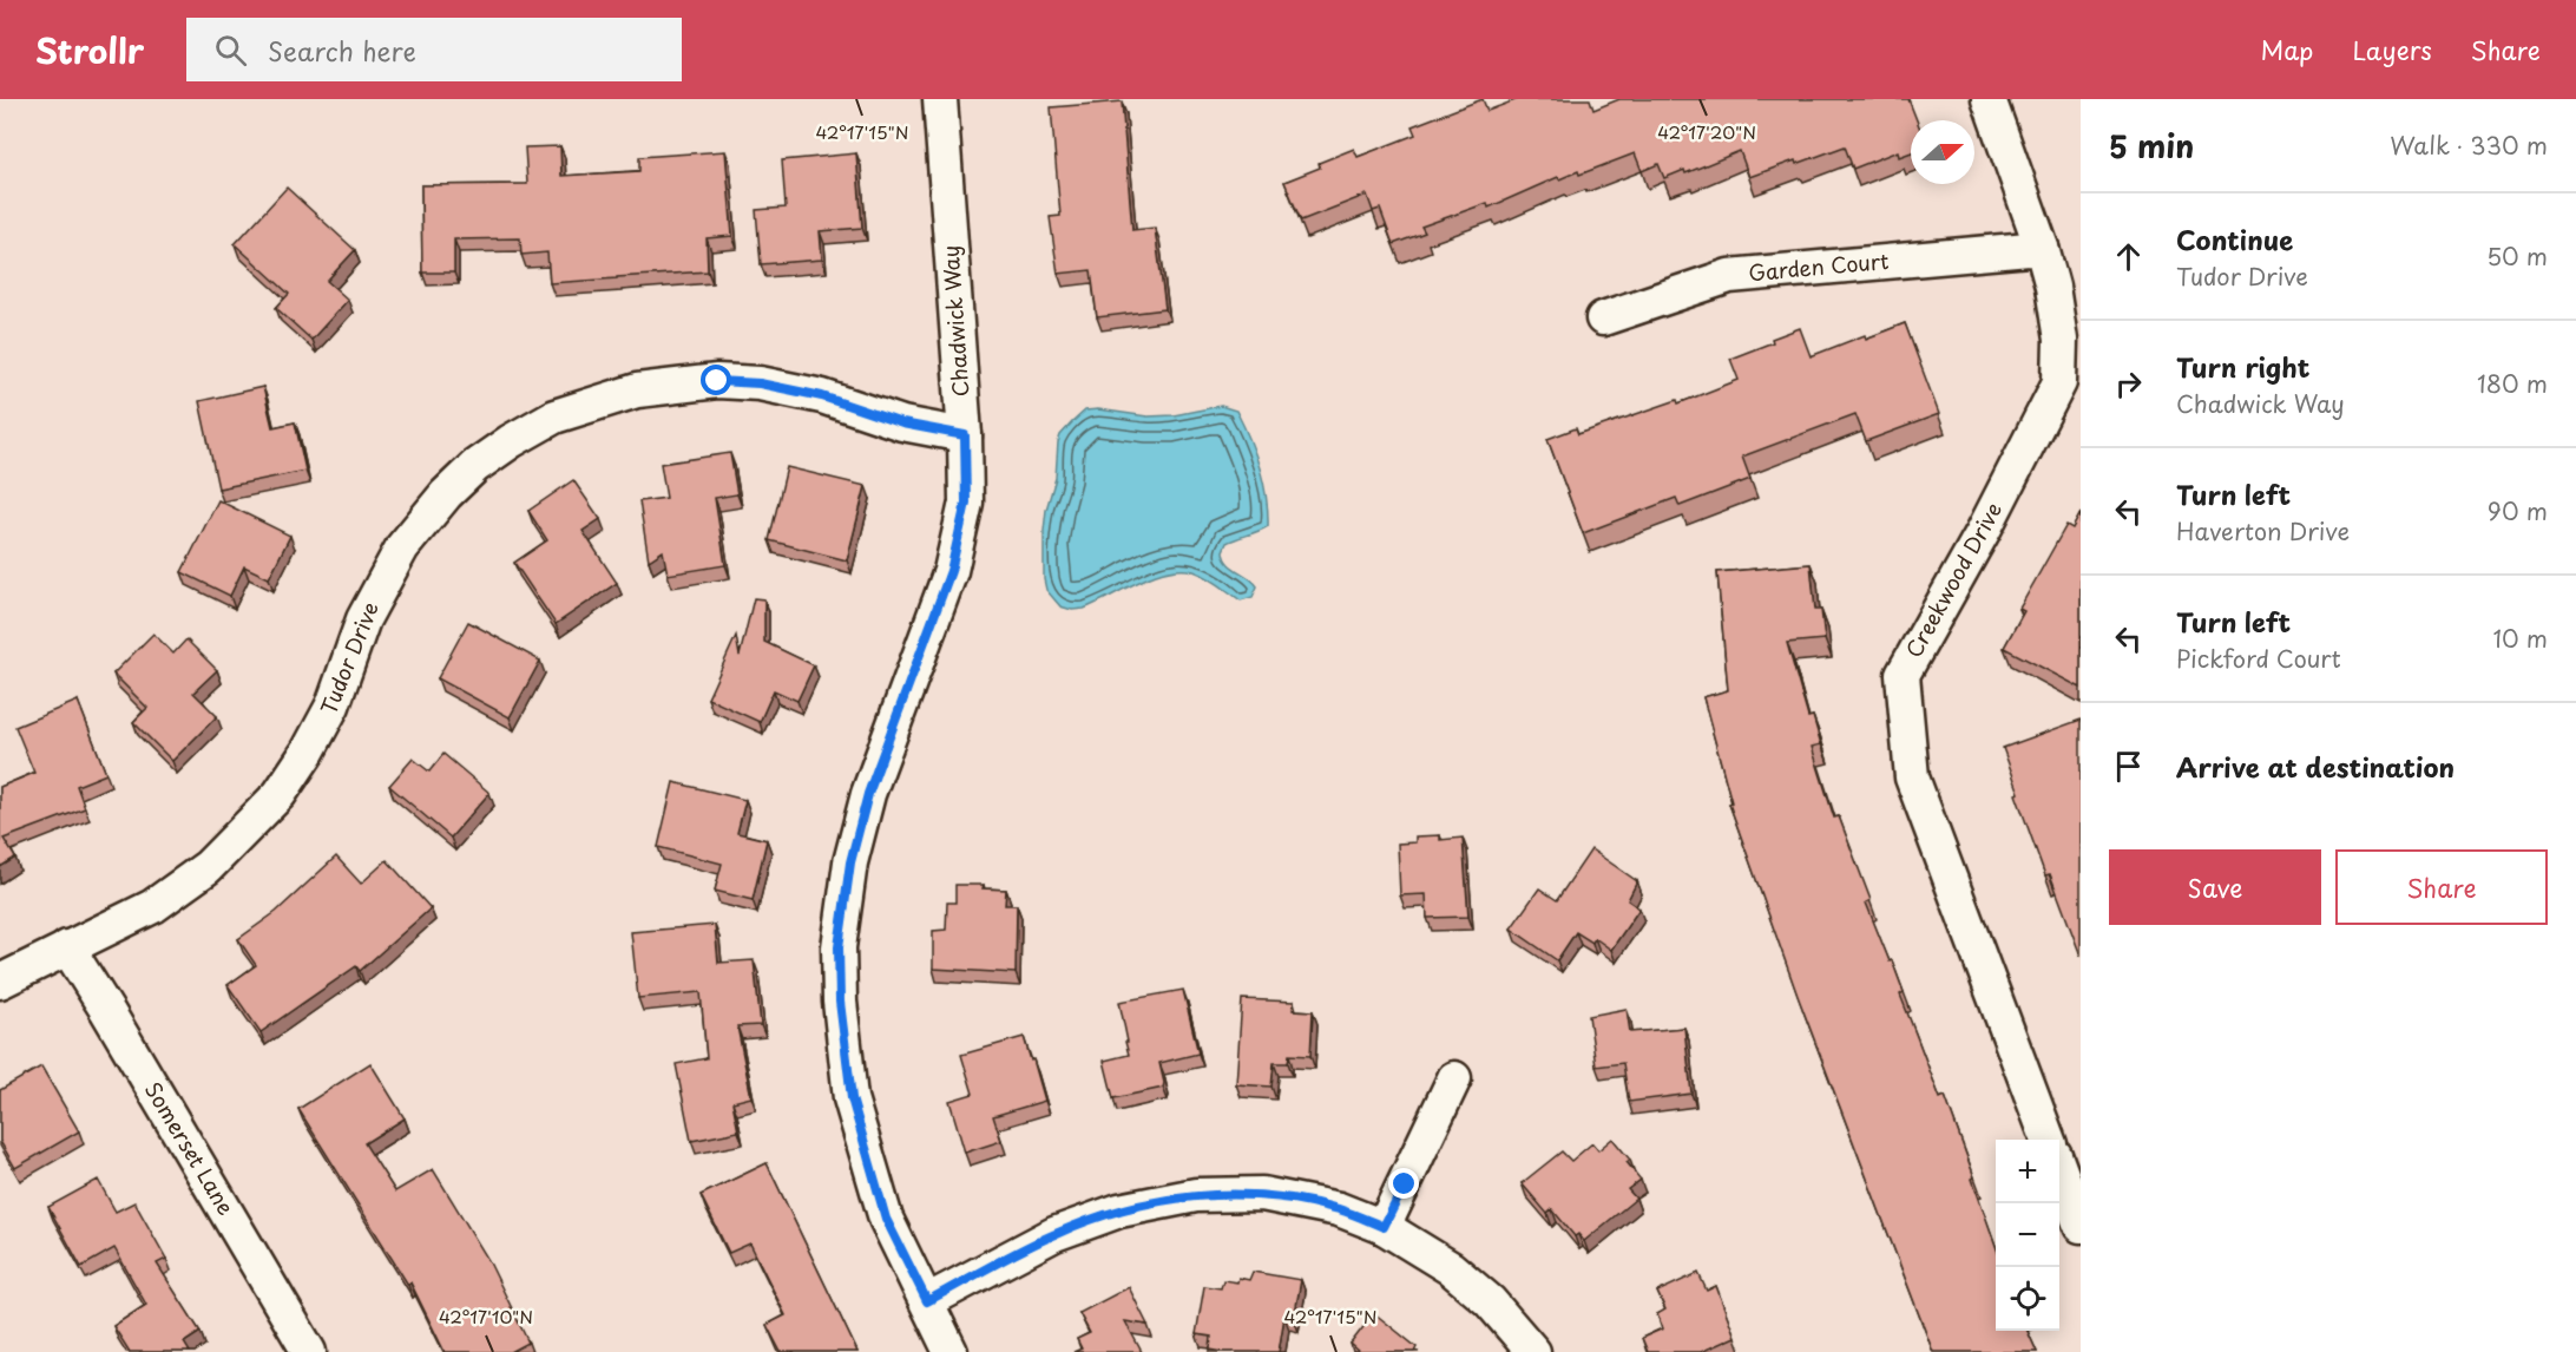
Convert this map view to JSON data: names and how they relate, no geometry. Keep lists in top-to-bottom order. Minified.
{"streets":{"street":["Garden Court","Chadwick Way","Creekwood Drive","Tudor Drive","Somerset Lane"]},"crossings":[["Garden Court","Creekwood Drive"],["Chadwick Way","Tudor Drive"],["Tudor Drive","Somerset Lane"]],"north":"right","page":{"header":"Strollr","search":"Search here","nav":["Map","Layers","Share"],"heading":["5 min","Walk · 330 m"],"list":[["Continue","Tudor Drive","50 m"],["Turn right","Chadwick Way","180 m"],["Turn left","Haverton Drive","90 m"],["Turn left","Pickford Court","10 m"],"Arrive at destination"],"buttons":["Save","Share"],"map_buttons":["+","−"]},"coordinates":["42°17'20\"N","42°17'15\"N","42°17'10\"N"]}
